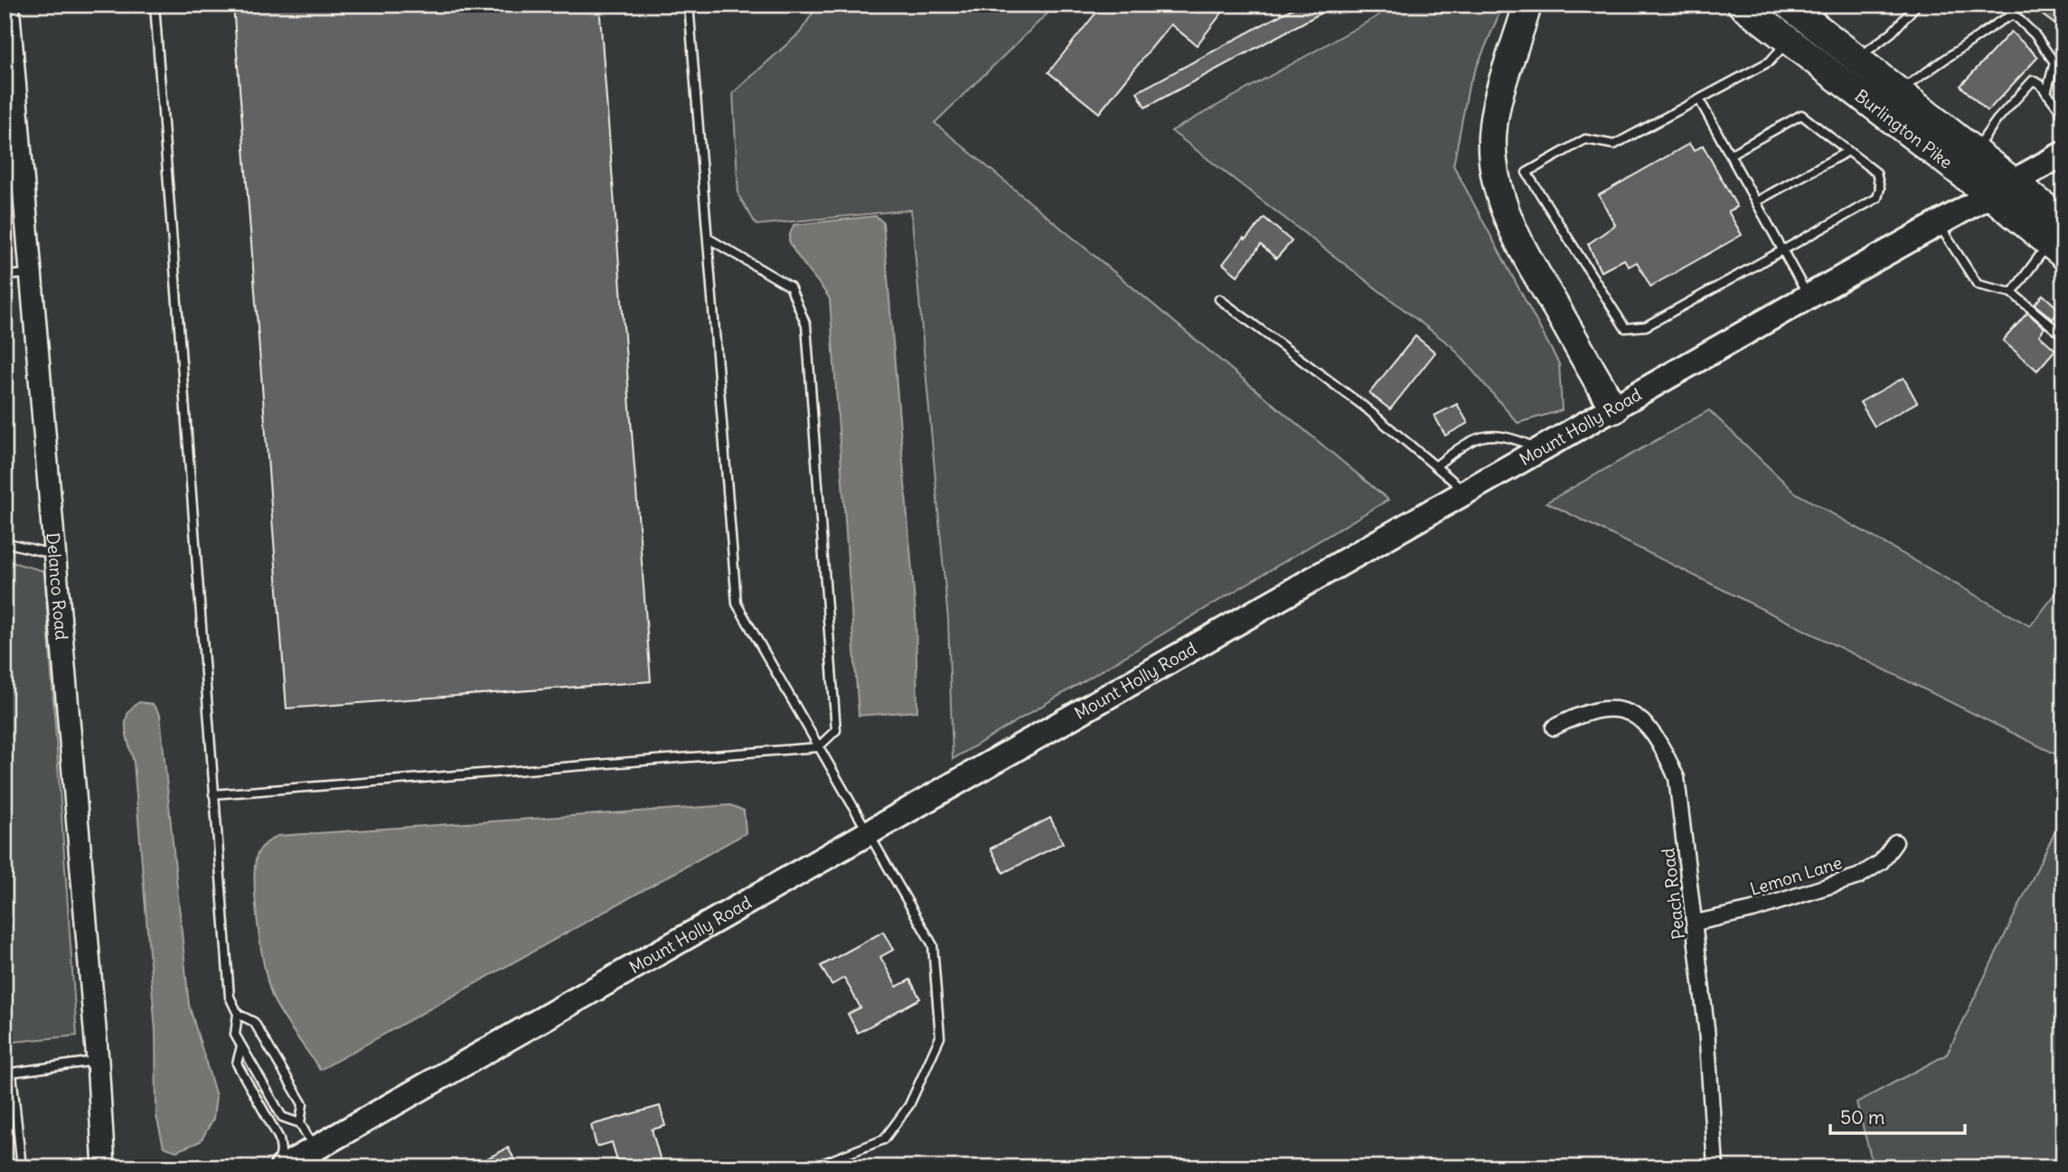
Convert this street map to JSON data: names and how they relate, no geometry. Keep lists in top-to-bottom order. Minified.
{"streets":{"highway":["Burlington Pike"],"main road":["Mount Holly Road"],"street":["Delanco Road","Lemon Lane","Peach Road"]},"crossings":[["Burlington Pike","Mount Holly Road"],["Lemon Lane","Peach Road"]],"scale_bar":"50 m"}
